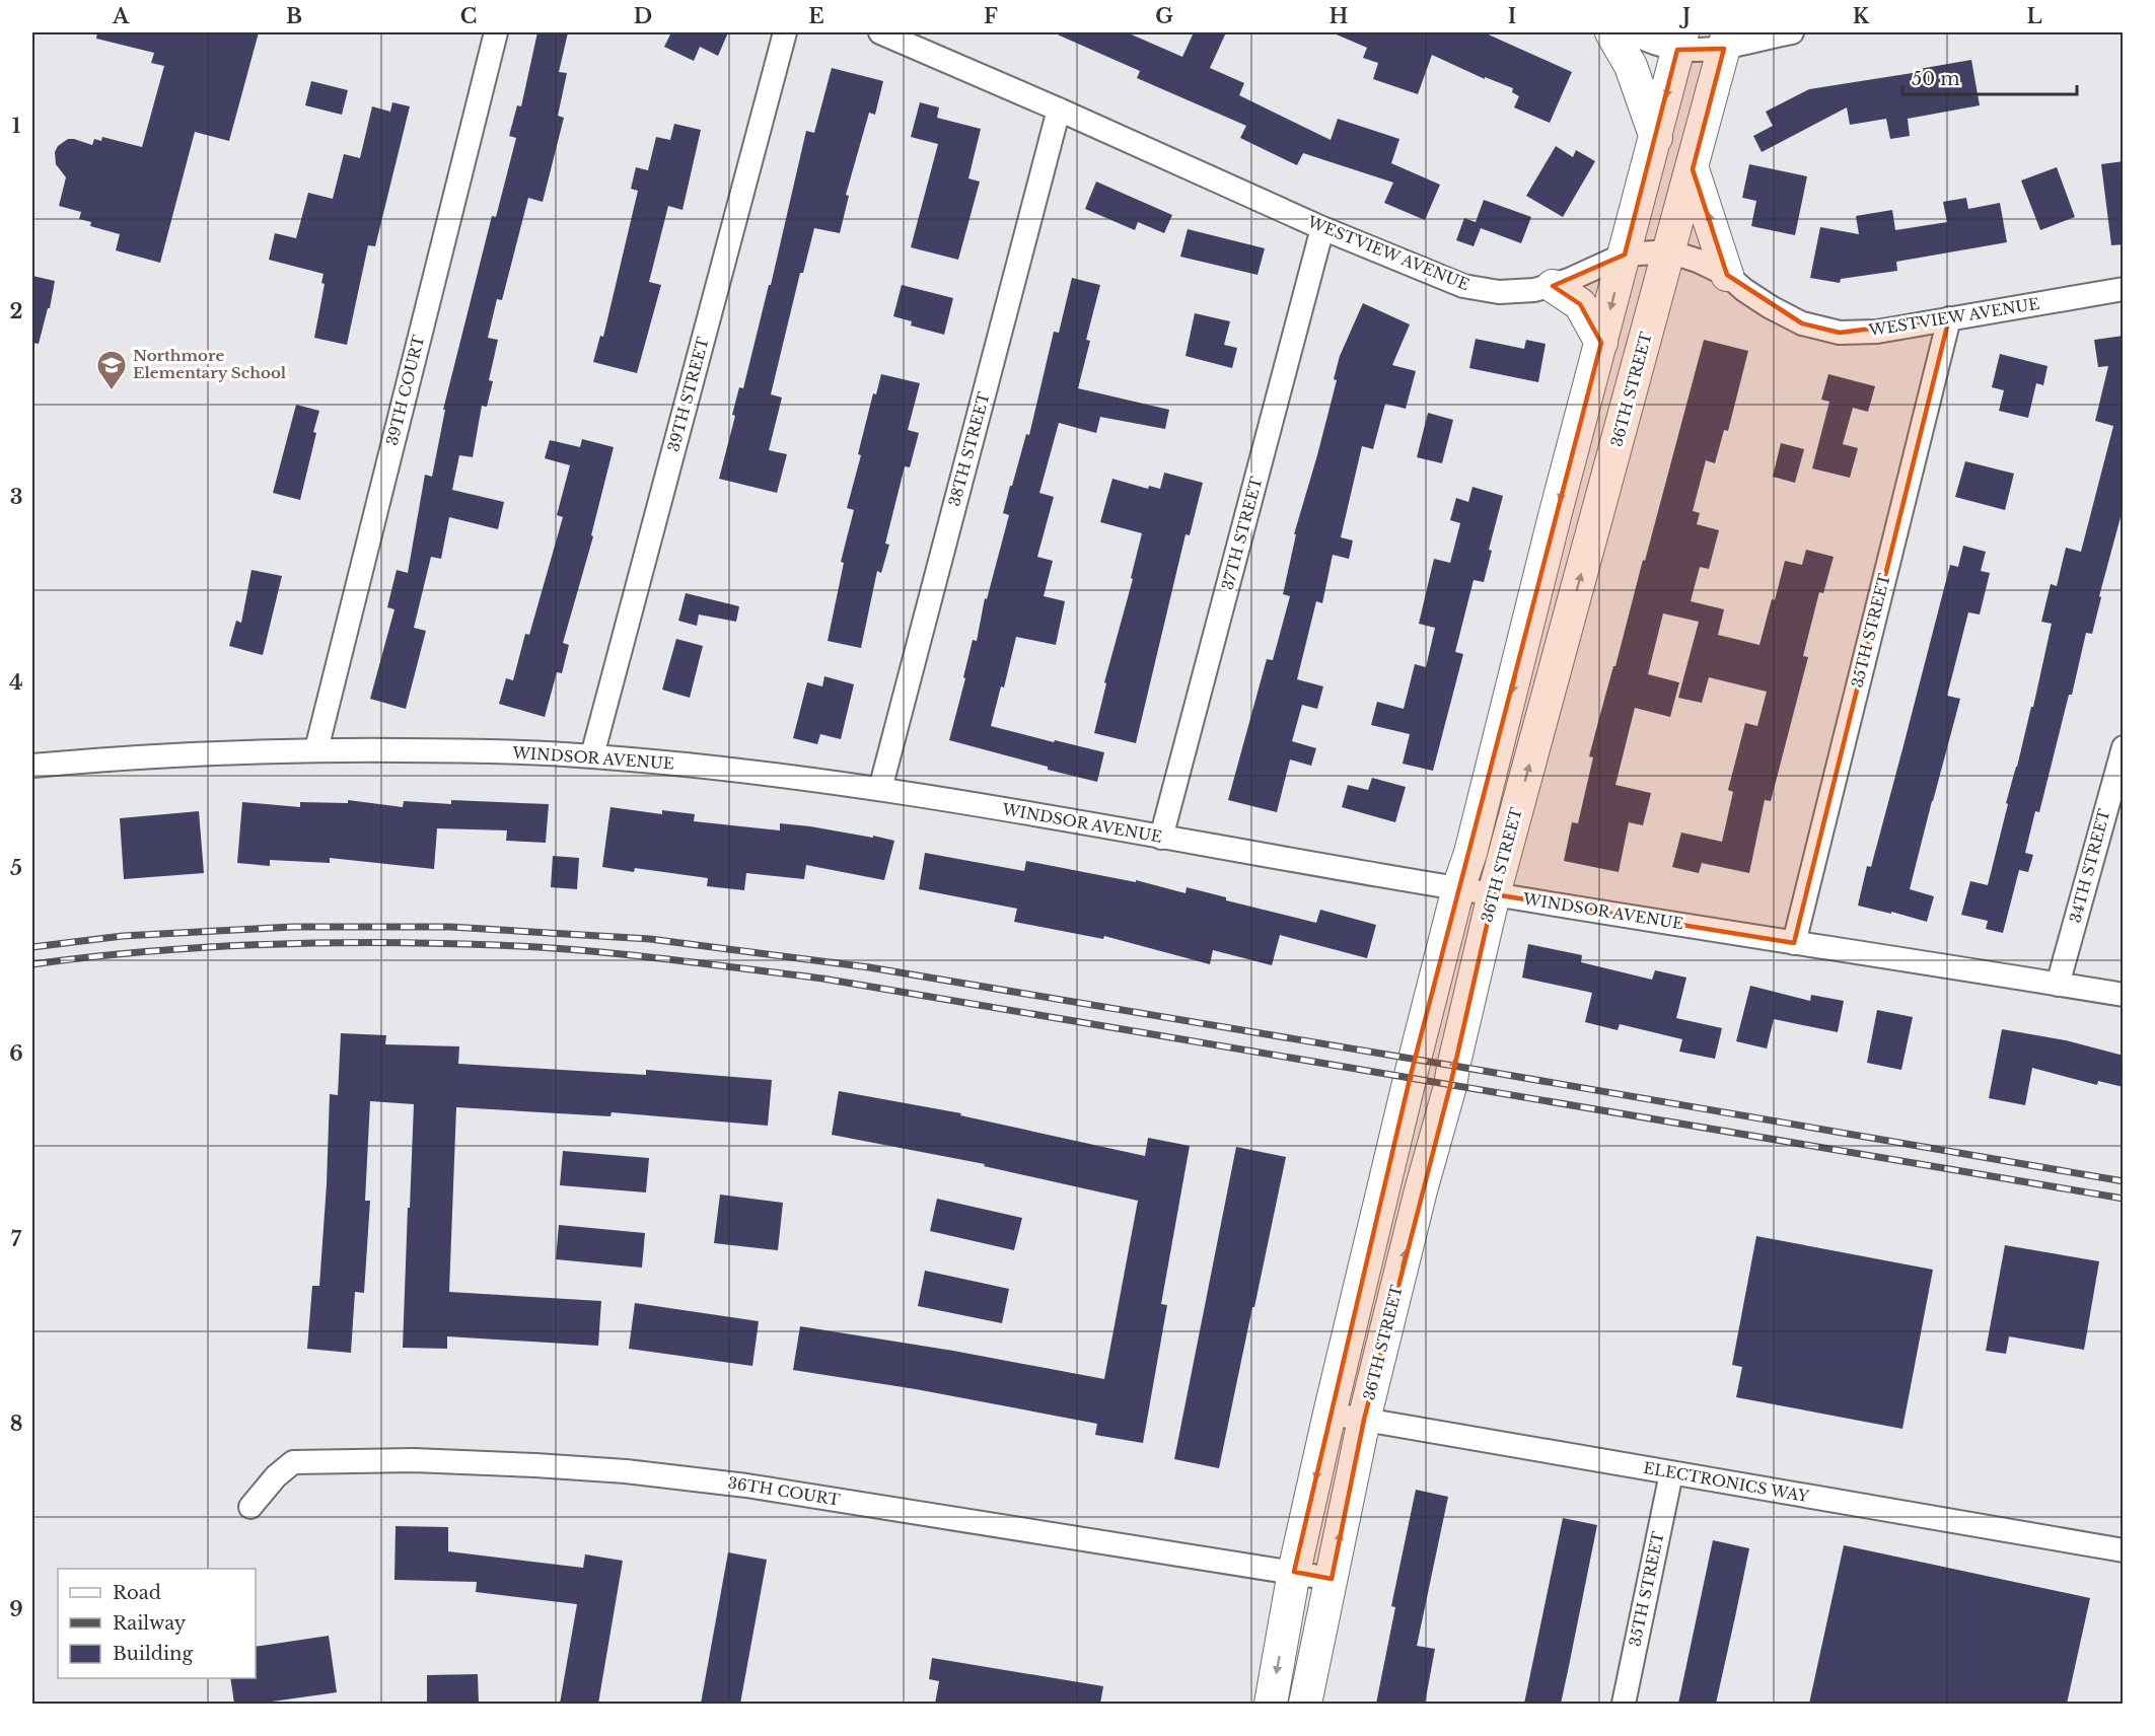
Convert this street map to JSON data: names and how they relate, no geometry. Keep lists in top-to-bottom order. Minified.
{"streets":{"street":["WESTVIEW AVENUE","36TH STREET","39TH COURT","39TH STREET","38TH STREET","37TH STREET","35TH STREET","WINDSOR AVENUE","34TH STREET","ELECTRONICS WAY","36TH COURT"]},"crossings":[["WESTVIEW AVENUE","36TH STREET"],["WESTVIEW AVENUE","38TH STREET"],["WESTVIEW AVENUE","37TH STREET"],["WESTVIEW AVENUE","35TH STREET"],["36TH STREET","WINDSOR AVENUE"],["36TH STREET","ELECTRONICS WAY"],["36TH STREET","36TH COURT"],["39TH COURT","WINDSOR AVENUE"],["39TH STREET","WINDSOR AVENUE"],["38TH STREET","WINDSOR AVENUE"],["37TH STREET","WINDSOR AVENUE"],["35TH STREET","WINDSOR AVENUE"],["35TH STREET","ELECTRONICS WAY"],["WINDSOR AVENUE","34TH STREET"]],"places":{"school or university":["Northmore Elementary School"]},"legend":["Road","Railway","Building"],"scale_bar":"50 m","grid":{"columns":["A","B","C","D","E","F","G","H","I","J","K","L"],"rows":["1","2","3","4","5","6","7","8","9"]}}
